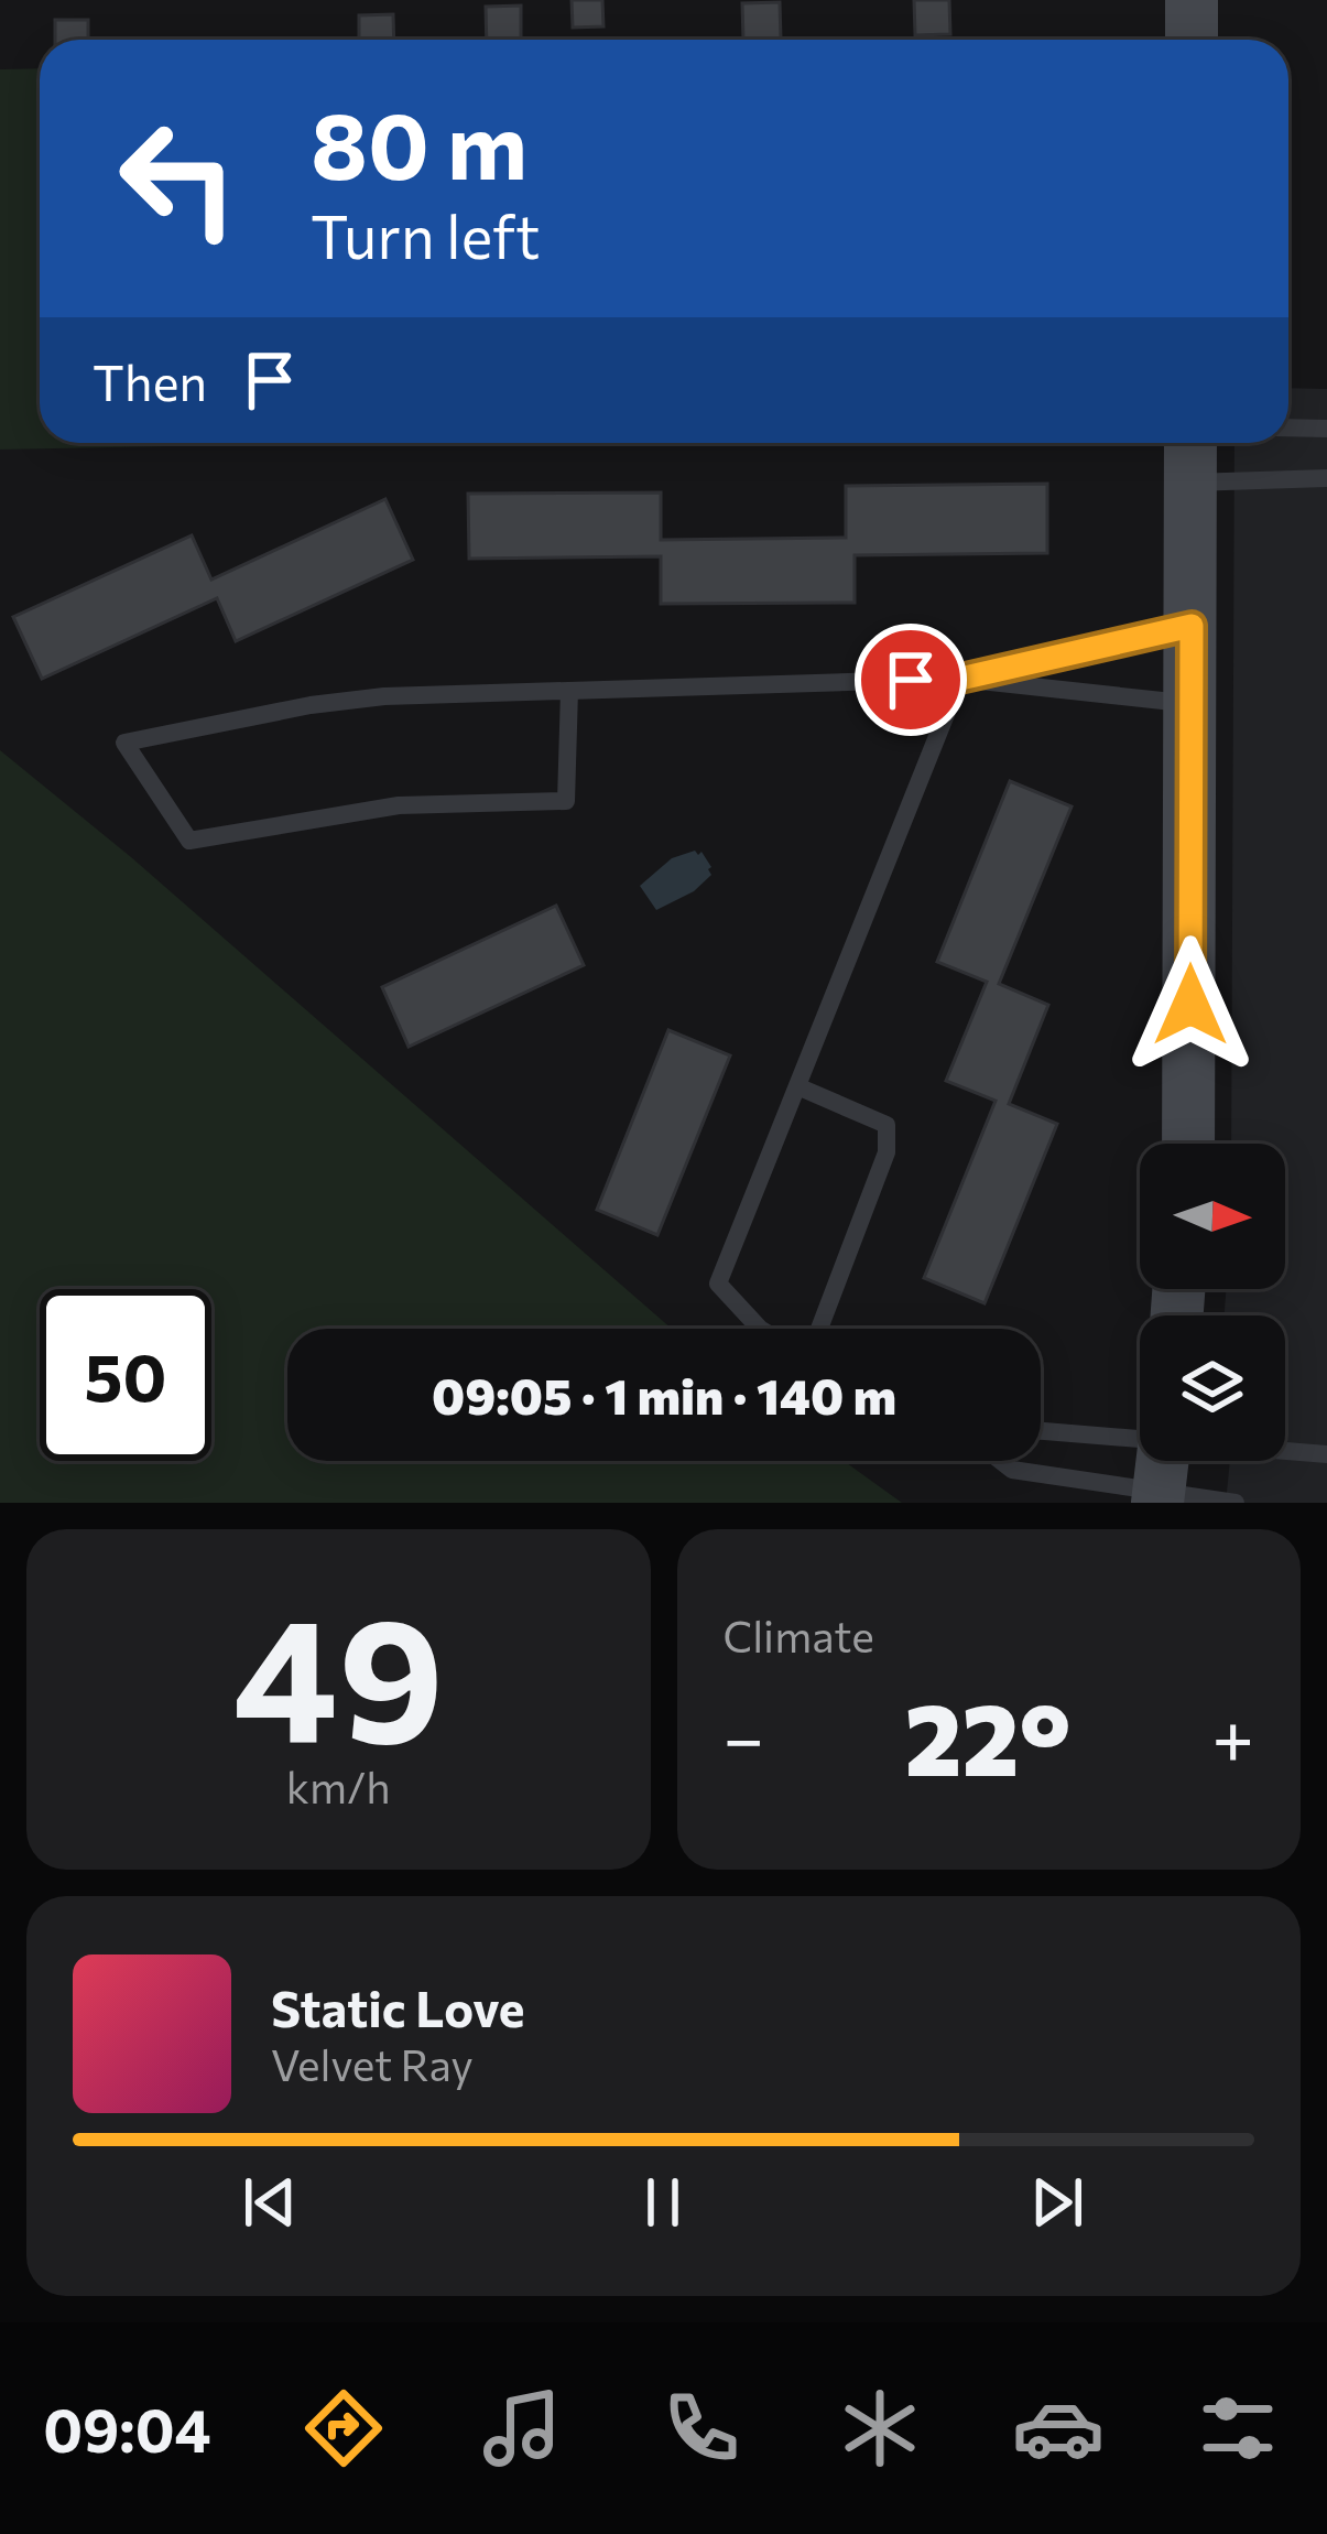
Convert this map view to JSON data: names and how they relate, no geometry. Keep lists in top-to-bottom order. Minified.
{"north":"right","page":{"turn":["80 m","Turn left"],"then":"Then","limit":"50","trip":"09:05 · 1 min · 140 m","tile":[["49","km/h"],"Climate"],"heat":["−","22°","+"],"song":["Static Love","Velvet Ray"],"tabs":"09:04"}}
